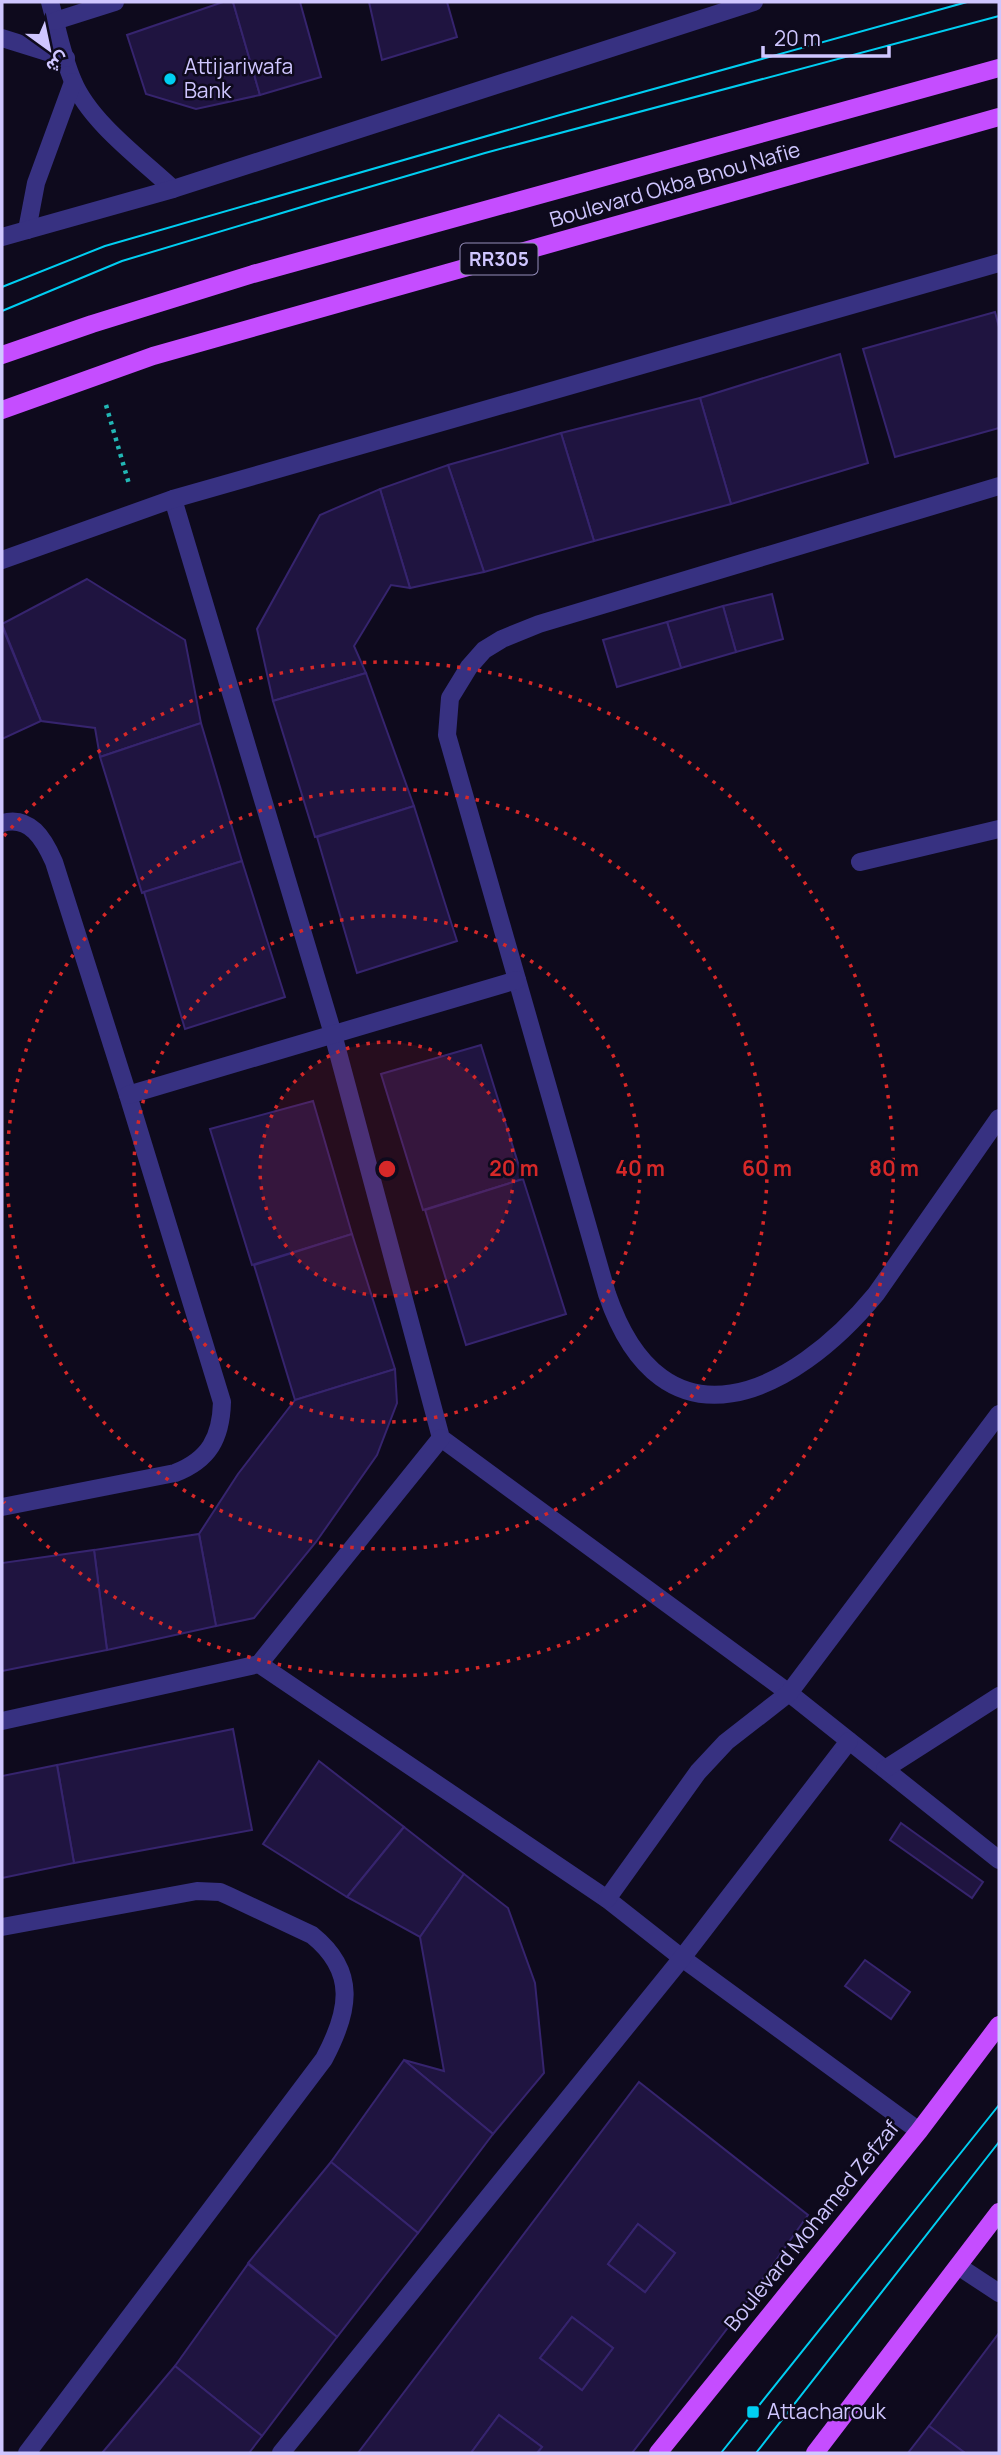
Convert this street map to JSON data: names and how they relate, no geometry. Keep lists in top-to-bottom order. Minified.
{"streets":{"main road":["Boulevard Okba Bnou Nafie","RR305","Boulevard Mohamed Zefzaf"]},"places":{"other":["Attijariwafa Bank"],"transit":["Attacharouk"]},"scale_bar":"20 m","north":"bottom right","rings":["20 m","40 m","60 m","80 m"]}
